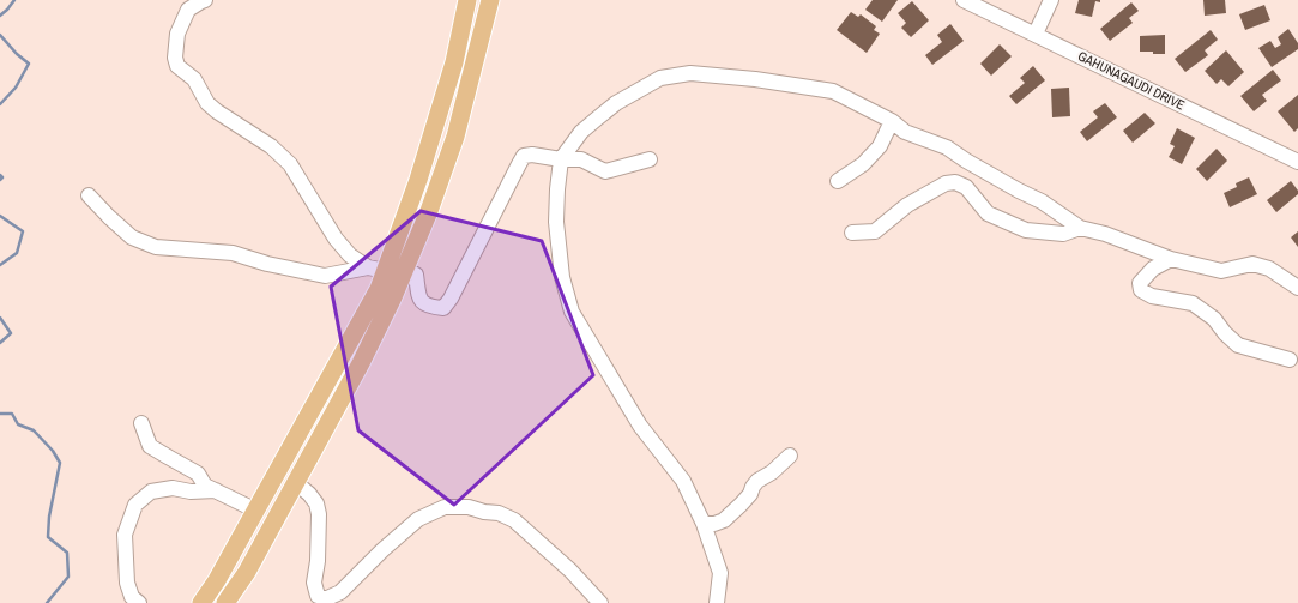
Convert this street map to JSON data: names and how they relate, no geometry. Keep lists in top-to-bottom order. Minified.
{"streets":{"street":["GAHUNAGAUDI DRIVE"]}}
